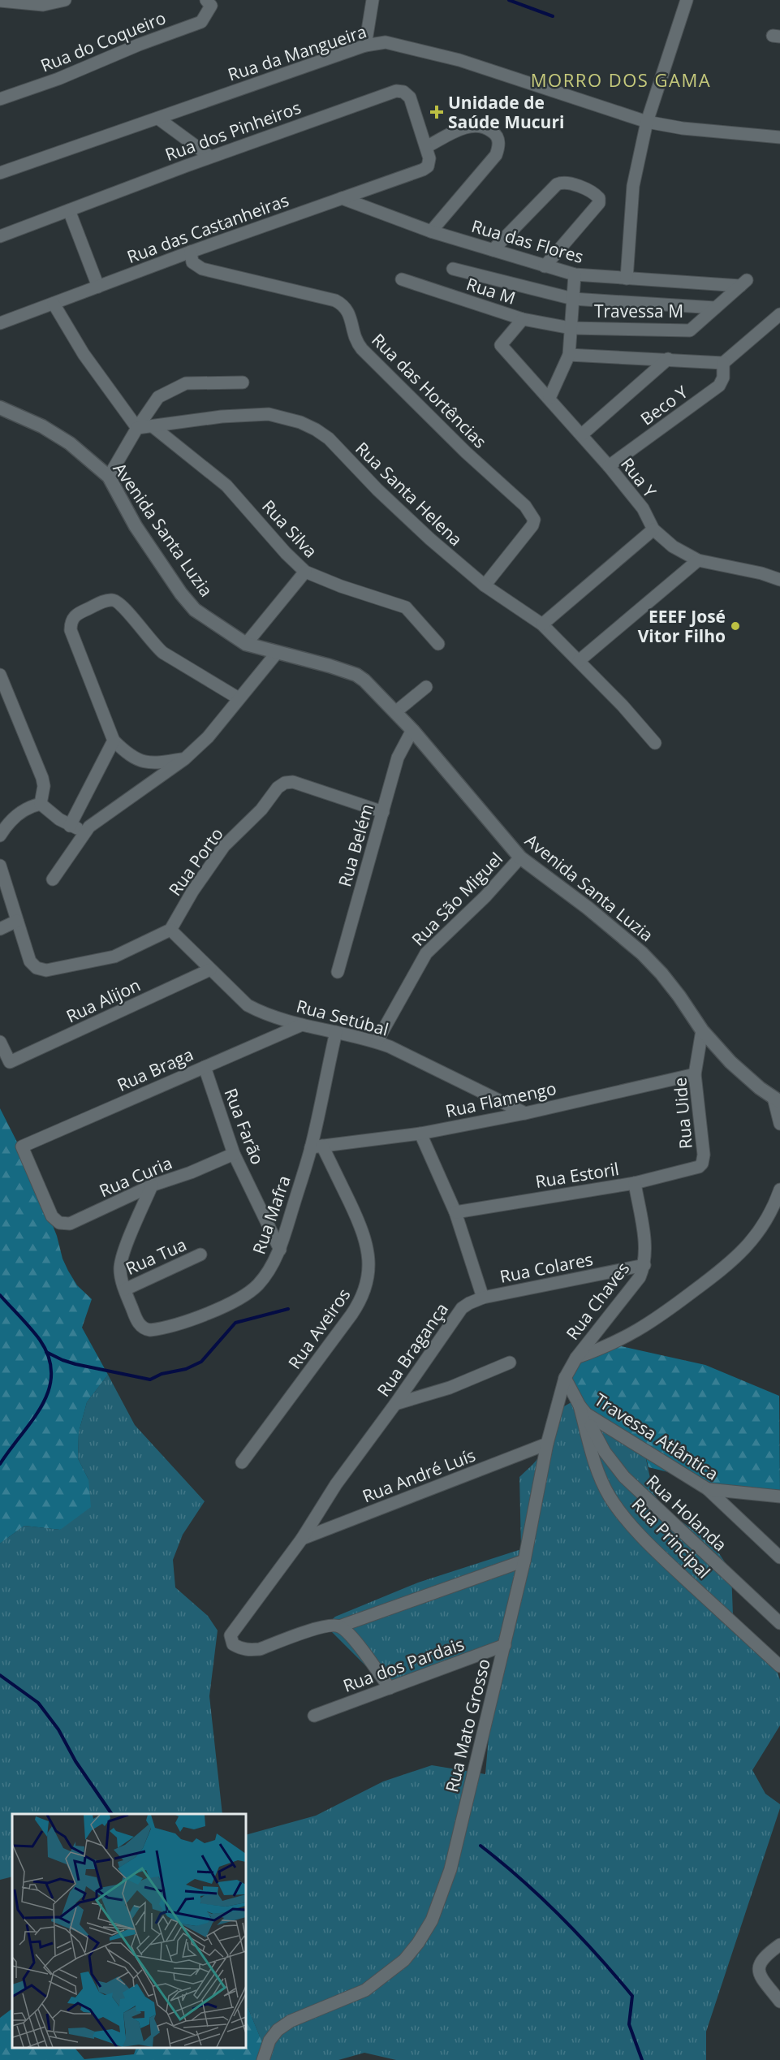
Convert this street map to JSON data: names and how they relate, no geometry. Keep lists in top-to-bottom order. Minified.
{"streets":{"street":["Rua do Coqueiro","Rua da Mangueira","Rua dos Pinheiros","Rua das Castanheiras","Rua das Flores","Rua M","Travessa M","Rua das Hortências","Beco Y","Rua Y","Rua Santa Helena","Rua Silva","Avenida Santa Luzia","Rua Belém","Rua Porto","Rua São Miguel","Rua Alijon","Rua Setúbal","Rua Braga","Rua Flamengo","Rua Uide","Rua Farão","Rua Estoril","Rua Curia","Rua Mafra","Rua Tua","Rua Colares","Rua Chaves","Rua Aveiros","Rua Bragança","Travessa Atlântica","Rua André Luís","Rua Holanda","Rua Principal","Rua dos Pardais","Rua Mato Grosso"]},"crossings":[["Rua dos Pinheiros","Rua das Castanheiras"],["Rua das Castanheiras","Rua das Flores"],["Rua das Castanheiras","Rua das Hortências"],["Rua das Flores","Travessa M"],["Rua M","Travessa M"],["Rua M","Rua Y"],["Rua das Hortências","Rua Santa Helena"],["Beco Y","Rua Y"],["Rua Santa Helena","Rua Silva"],["Avenida Santa Luzia","Rua Belém"],["Avenida Santa Luzia","Rua São Miguel"],["Avenida Santa Luzia","Rua Uide"],["Rua Belém","Rua Porto"],["Rua Porto","Rua Setúbal"],["Rua São Miguel","Rua Setúbal"],["Rua Alijon","Rua Setúbal"],["Rua Setúbal","Rua Braga"],["Rua Setúbal","Rua Flamengo"],["Rua Braga","Rua Farão"],["Rua Braga","Rua Curia"],["Rua Flamengo","Rua Uide"],["Rua Flamengo","Rua Mafra"],["Rua Flamengo","Rua Aveiros"],["Rua Uide","Rua Estoril"],["Rua Farão","Rua Curia"],["Rua Farão","Rua Mafra"],["Rua Farão","Rua Tua"],["Rua Estoril","Rua Chaves"],["Rua Curia","Rua Mafra"],["Rua Curia","Rua Tua"],["Rua Mafra","Rua Tua"],["Rua Mafra","Rua Aveiros"],["Rua Colares","Rua Chaves"],["Rua Colares","Rua Bragança"],["Rua Chaves","Travessa Atlântica"],["Rua Chaves","Rua Mato Grosso"],["Rua Bragança","Rua André Luís"],["Travessa Atlântica","Rua Holanda"],["Travessa Atlântica","Rua Principal"],["Travessa Atlântica","Rua Mato Grosso"],["Rua André Luís","Rua Mato Grosso"],["Rua Holanda","Rua Principal"],["Rua dos Pardais","Rua Mato Grosso"]],"districts":["MORRO DOS GAMA"],"places":{"health":["Unidade de Saúde Mucuri"],"other":["EEEF José Vitor Filho"]}}
